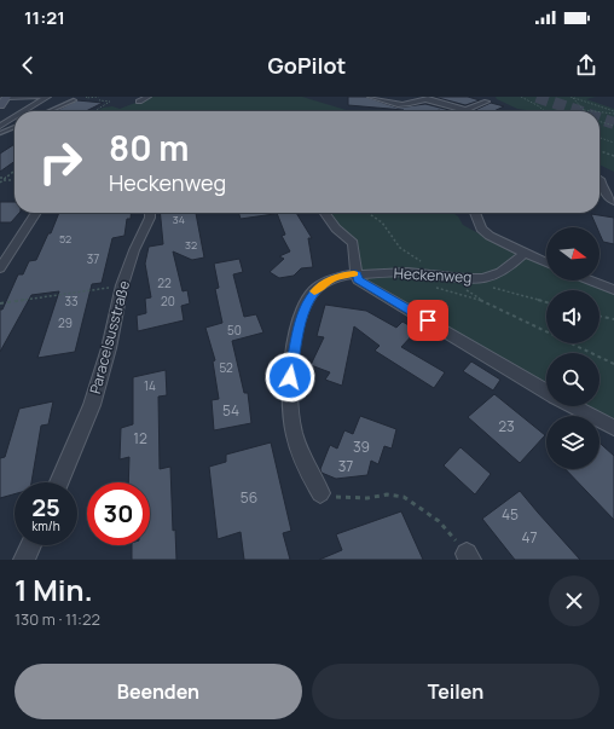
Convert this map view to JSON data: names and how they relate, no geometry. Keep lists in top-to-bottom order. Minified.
{"streets":{"street":["Heckenweg","Paracelsusstraße"]},"house_numbers":["34","52","32","37","22","33","20","29","50","52","14","54","23","12","39","37","56","45","47"],"north":"right","page":{"status":"11:21","header":"GoPilot","turn":["80 m","Heckenweg"],"speed":"25 km/h","limit":"30","heading":["1 Min.","130 m · 11:22"],"buttons":["Beenden","Teilen"]}}
